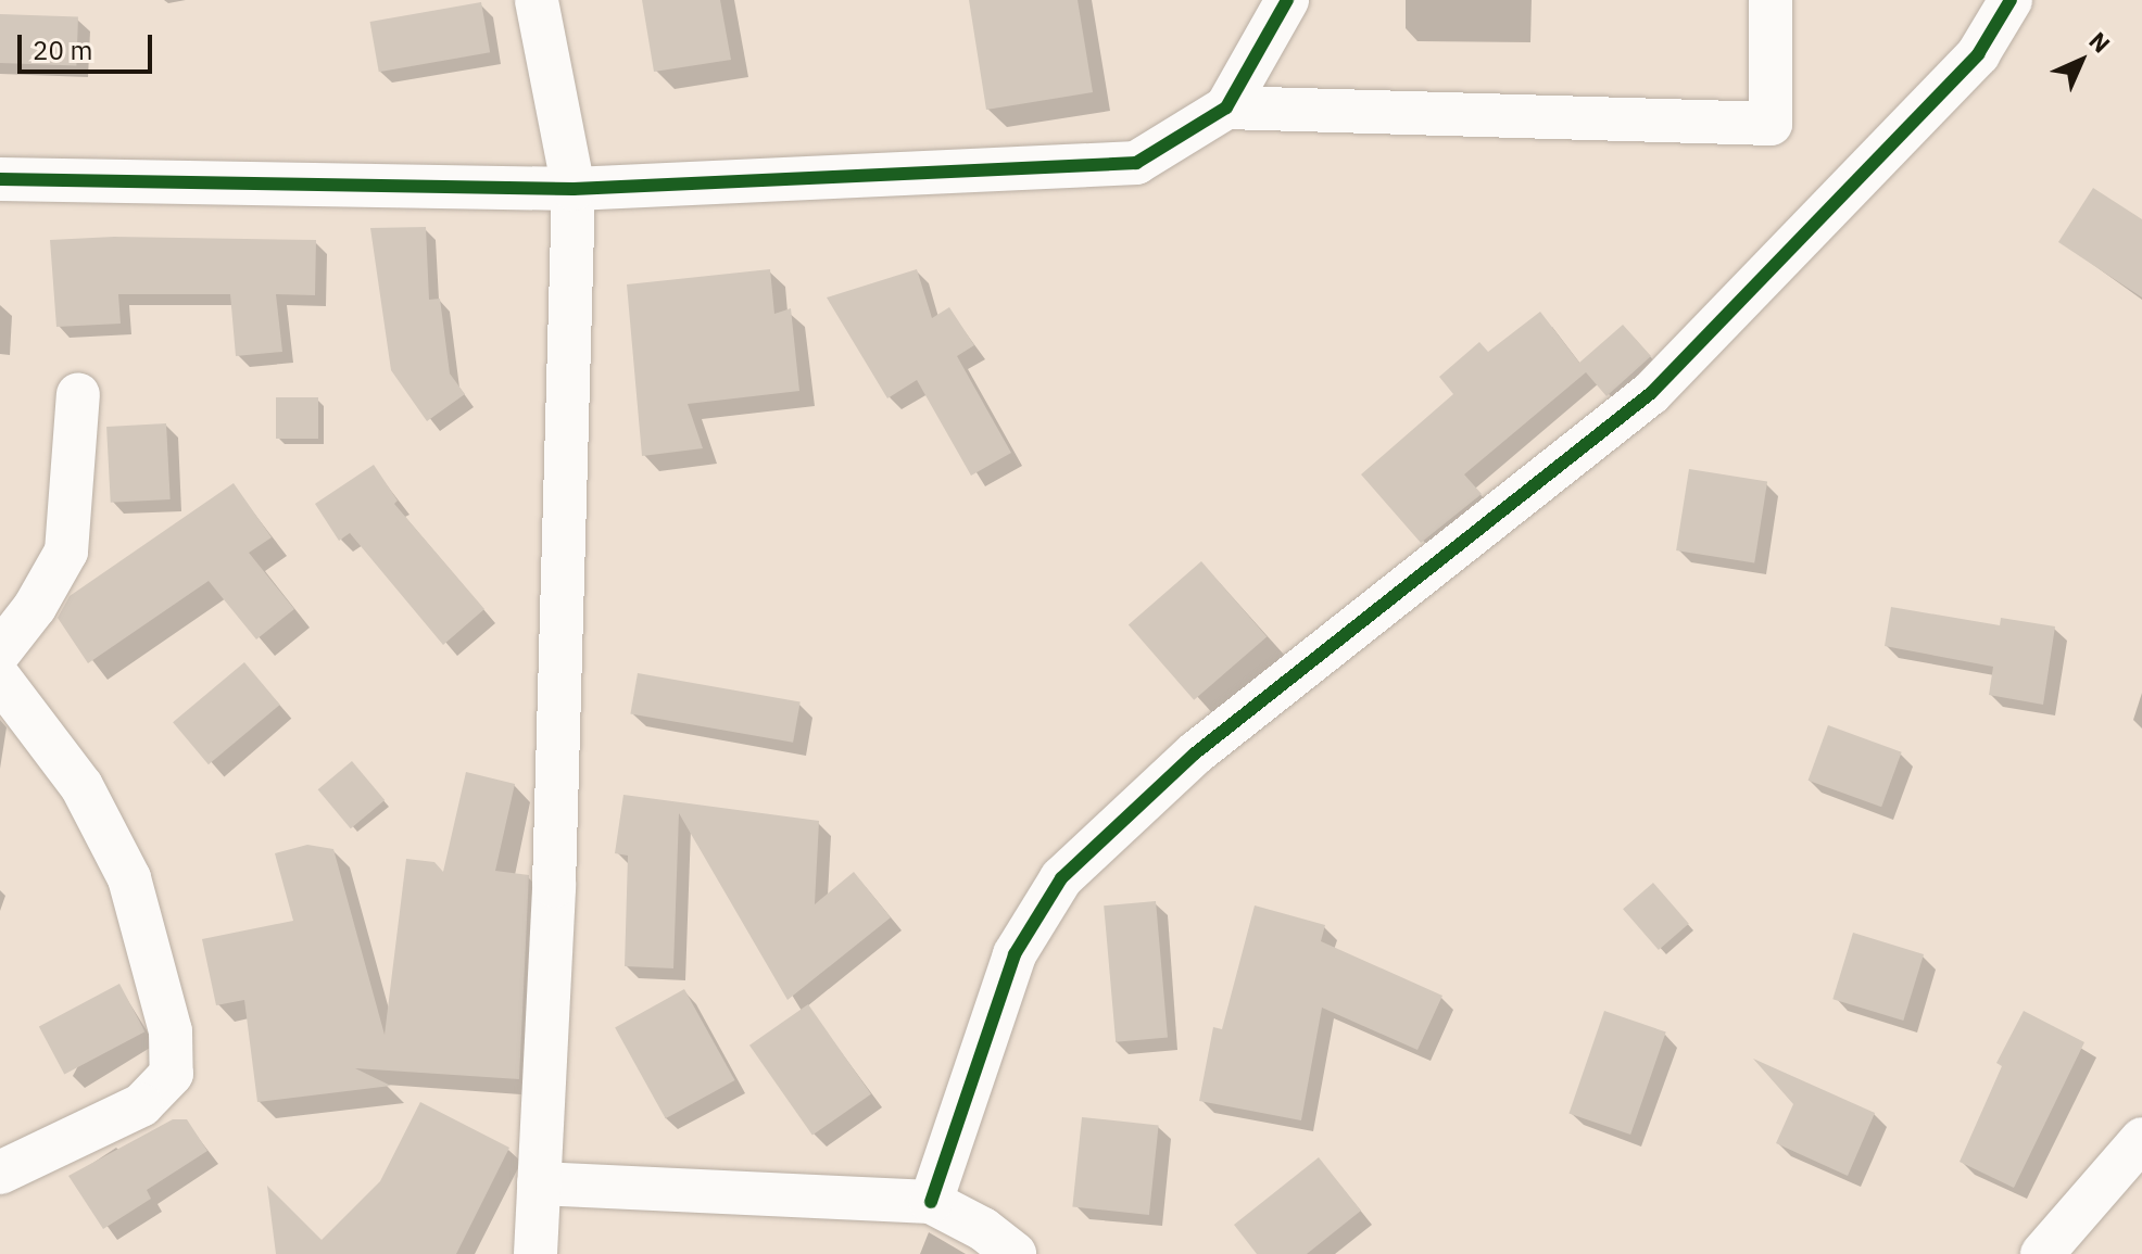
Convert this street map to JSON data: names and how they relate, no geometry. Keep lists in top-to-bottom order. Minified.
{"scale_bar":"20 m","north":"top right"}
